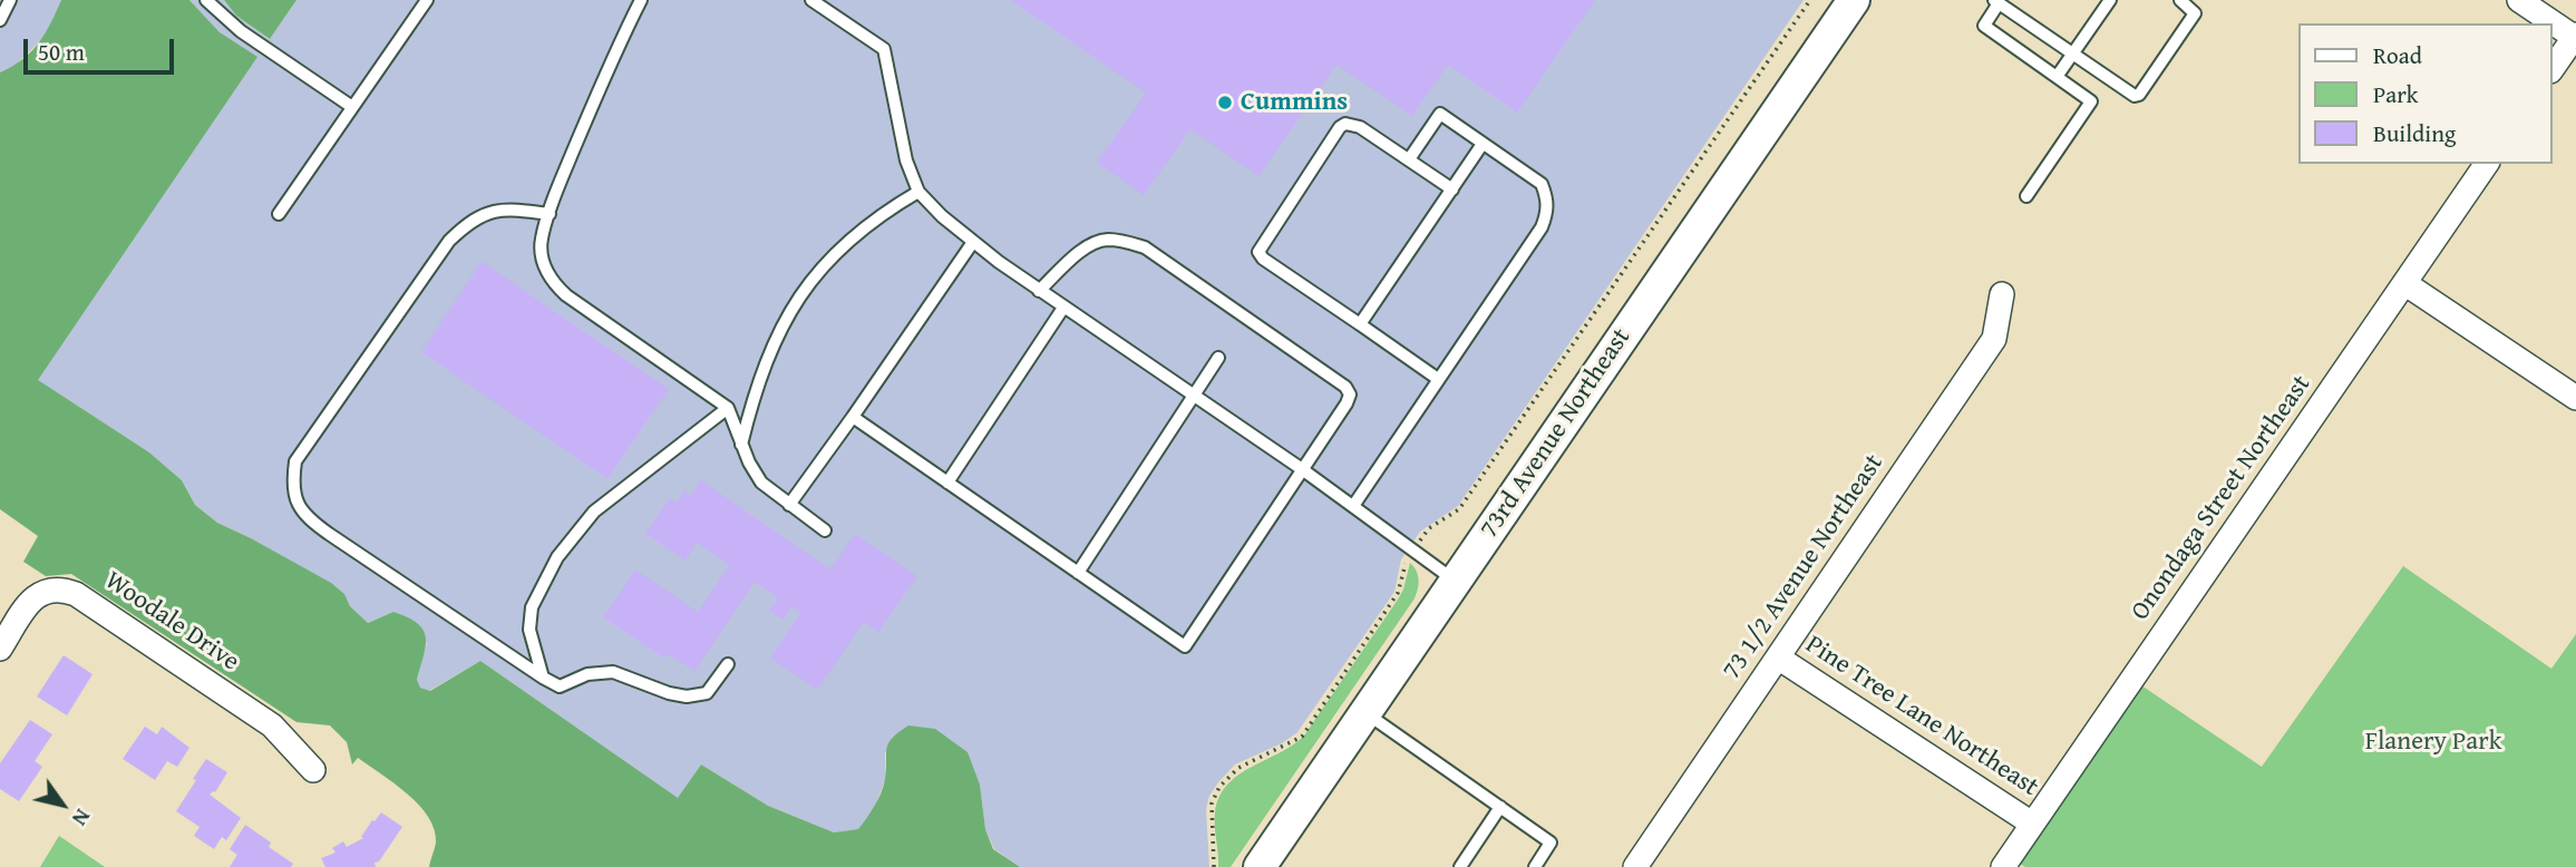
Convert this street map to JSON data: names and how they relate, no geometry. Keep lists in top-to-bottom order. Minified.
{"streets":{"street":["73rd Avenue Northeast","Onondaga Street Northeast","73 1/2 Avenue Northeast","Woodale Drive","Pine Tree Lane Northeast"]},"crossings":[["Onondaga Street Northeast","Pine Tree Lane Northeast"],["73 1/2 Avenue Northeast","Pine Tree Lane Northeast"]],"parks":["Flanery Park"],"places":["Cummins"],"legend":["Road","Park","Building"],"scale_bar":"50 m","north":"bottom right"}
